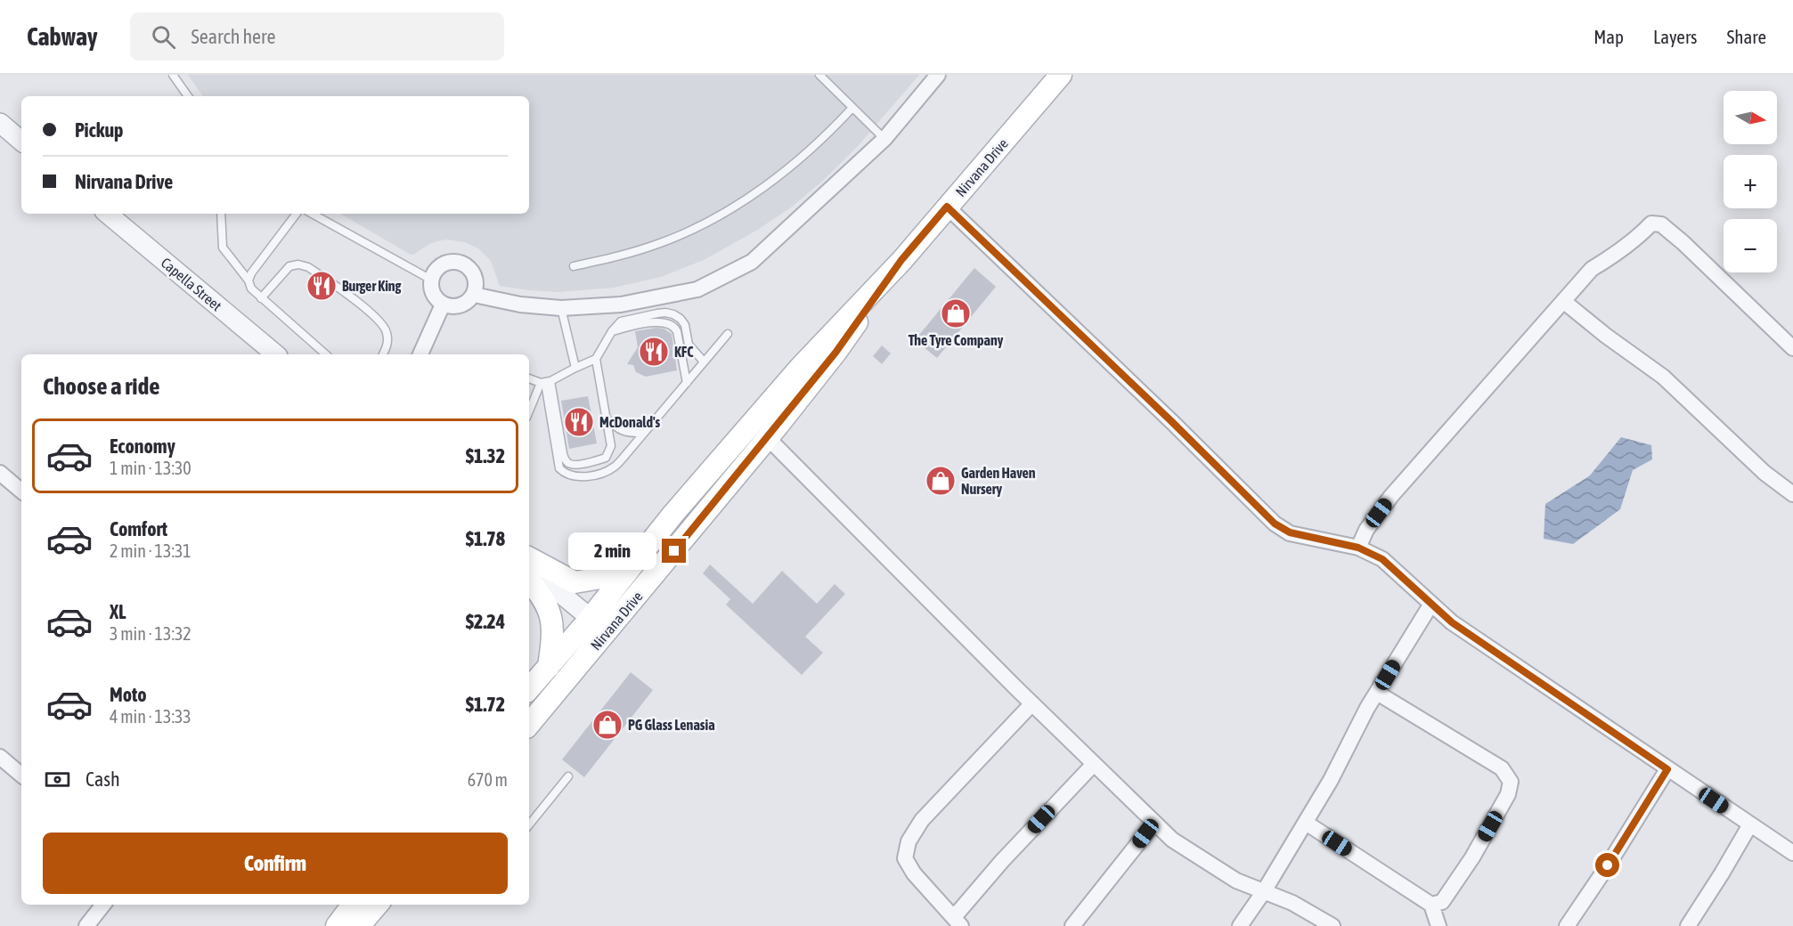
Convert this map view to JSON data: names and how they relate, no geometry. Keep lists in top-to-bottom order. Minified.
{"streets":{"main road":["Nirvana Drive"],"street":["Capella Street"]},"places":{"restaurant":["Burger King","KFC","McDonald's"],"shop":["The Tyre Company","Garden Haven Nursery","PG Glass Lenasia"]},"north":"right","page":{"header":"Cabway","search":"Search here","nav":["Map","Layers","Share"],"map_buttons":["+","−"],"banner":["Pickup","Nirvana Drive"],"heading":"Choose a ride","list":[{"name":"Economy","note":"1 min · 13:30","value":"$1.32"},{"name":"Comfort","note":"2 min · 13:31","value":"$1.78"},{"name":"XL","note":"3 min · 13:32","value":"$2.24"},{"name":"Moto","note":"4 min · 13:33","value":"$1.72"}],"bubble":"2 min","pay":["Cash","670 m"],"buttons":"Confirm"}}
